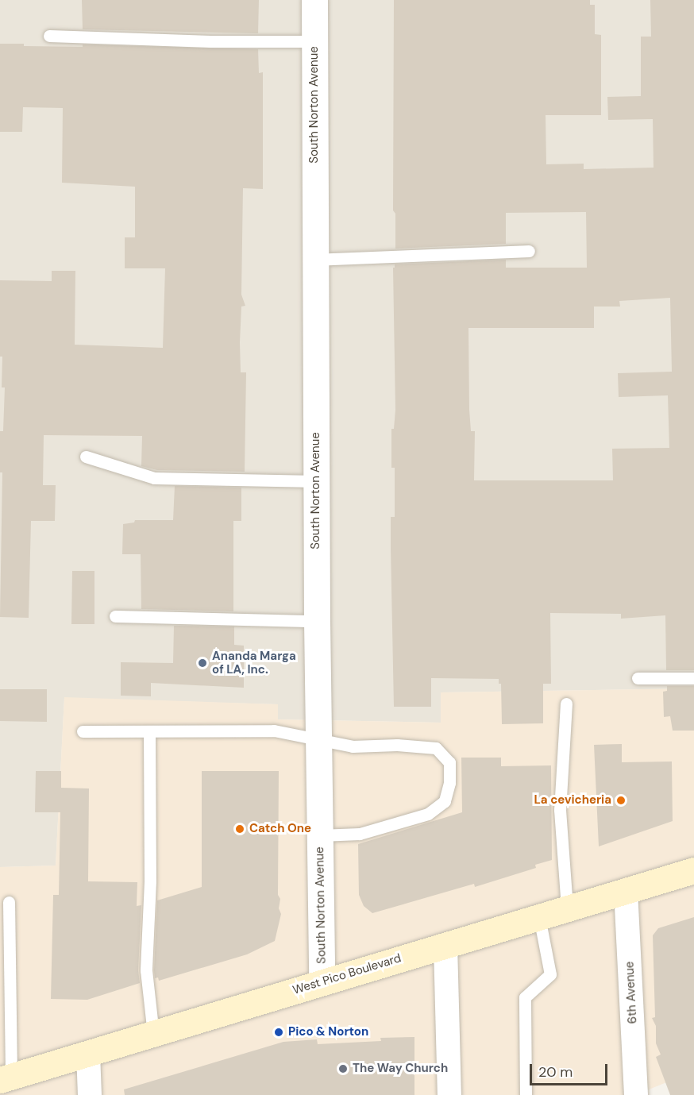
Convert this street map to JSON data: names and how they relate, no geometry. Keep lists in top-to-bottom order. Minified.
{"streets":{"main road":["West Pico Boulevard"],"street":["South Norton Avenue","6th Avenue"]},"crossings":[["South Norton Avenue","West Pico Boulevard"],["West Pico Boulevard","6th Avenue"]],"places":["Ananda Marga of LA, Inc.","La cevicheria","Catch One","Pico & Norton","The Way Church"],"scale_bar":"20 m"}
